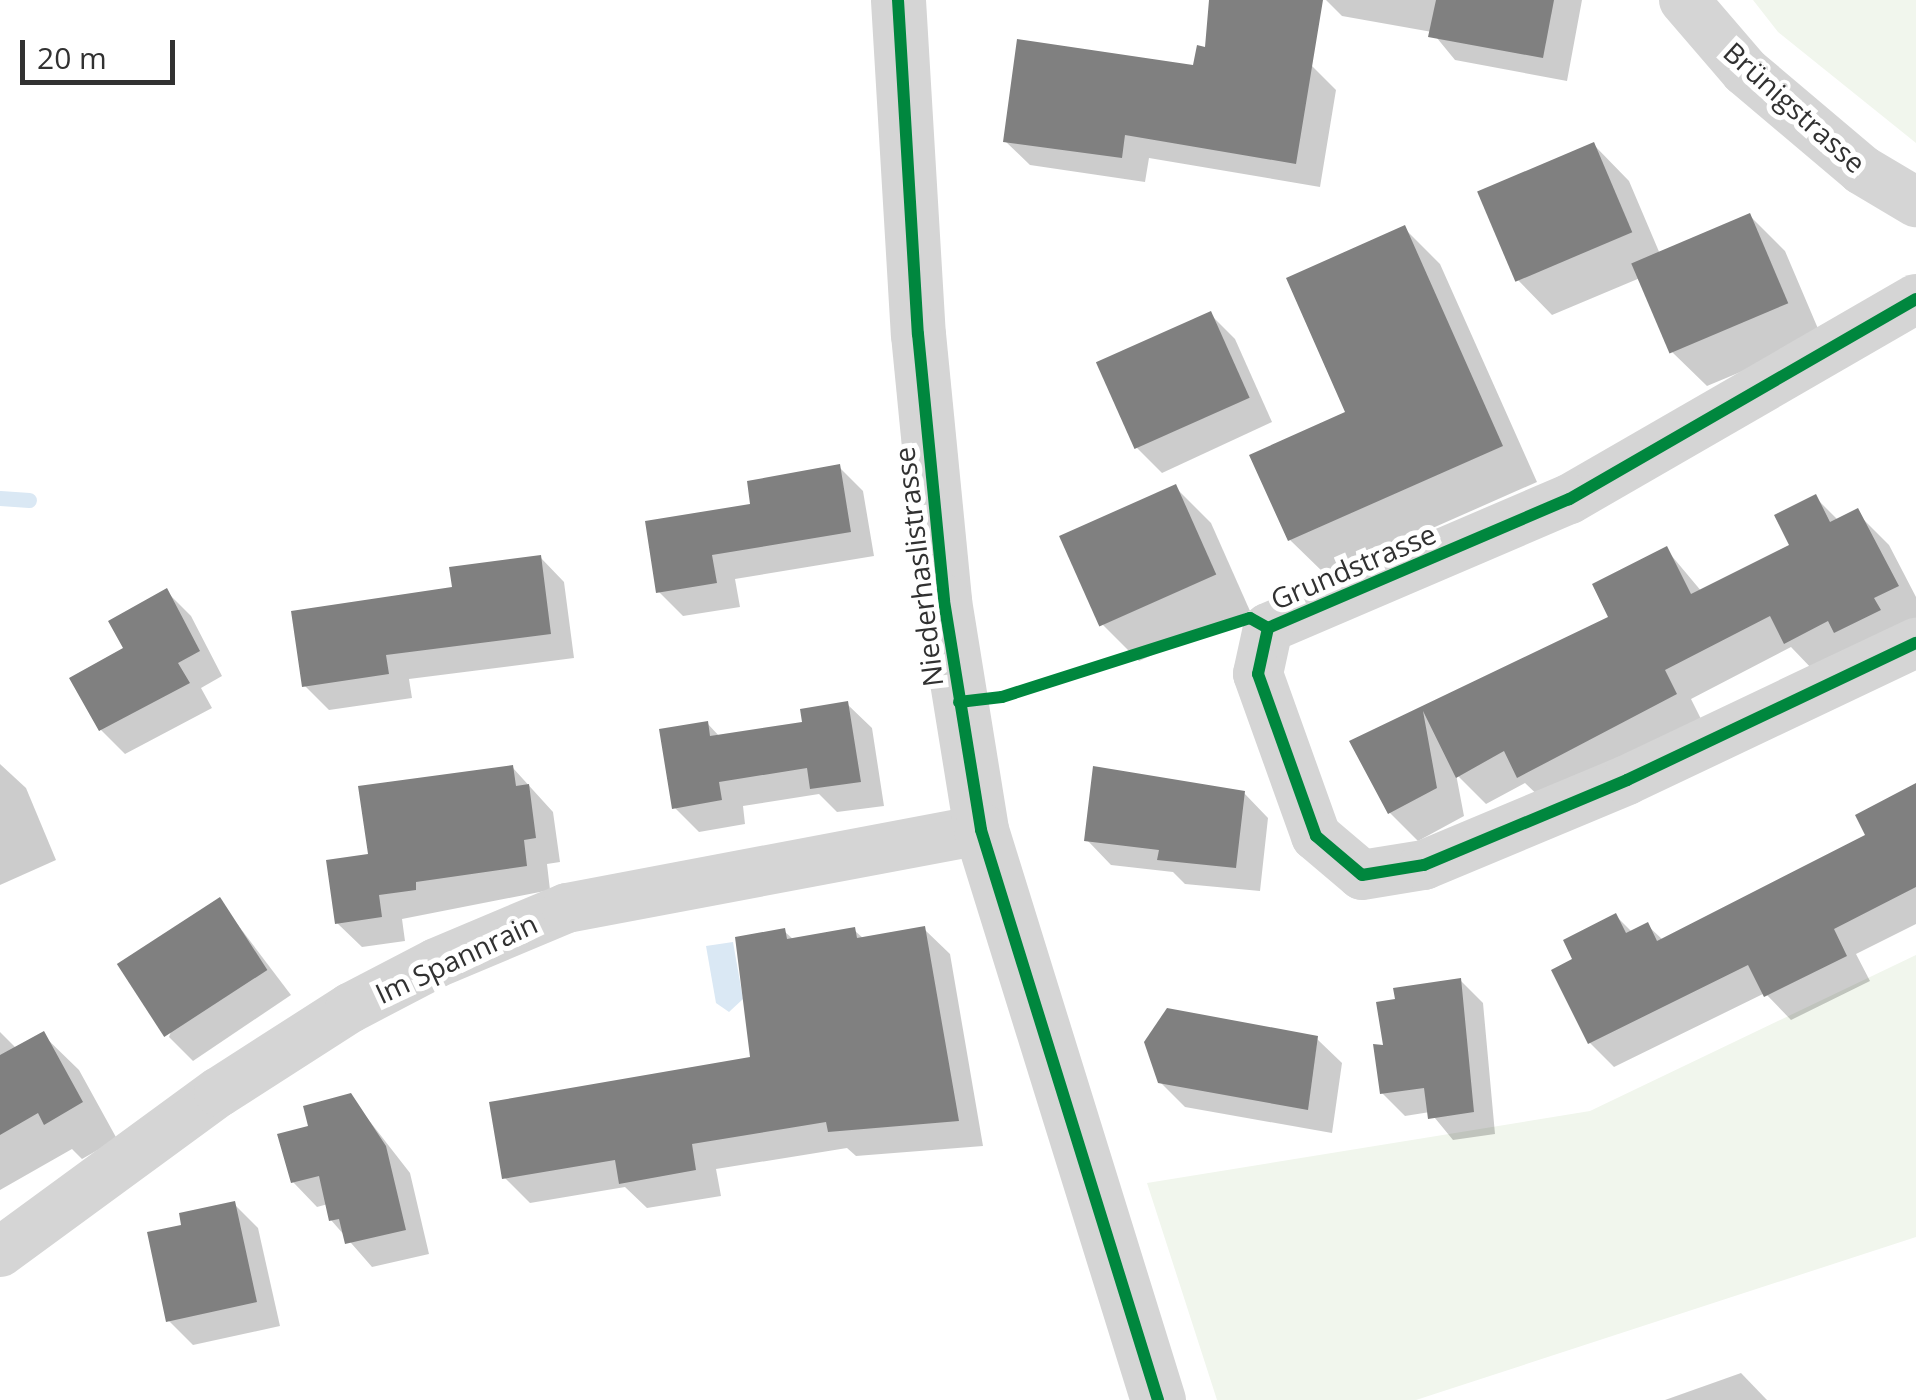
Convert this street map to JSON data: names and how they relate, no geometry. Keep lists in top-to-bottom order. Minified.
{"streets":{"street":["Brünigstrasse","Grundstrasse","Niederhaslistrasse","Im Spannrain"]},"crossings":[["Niederhaslistrasse","Im Spannrain"]],"scale_bar":"20 m"}
